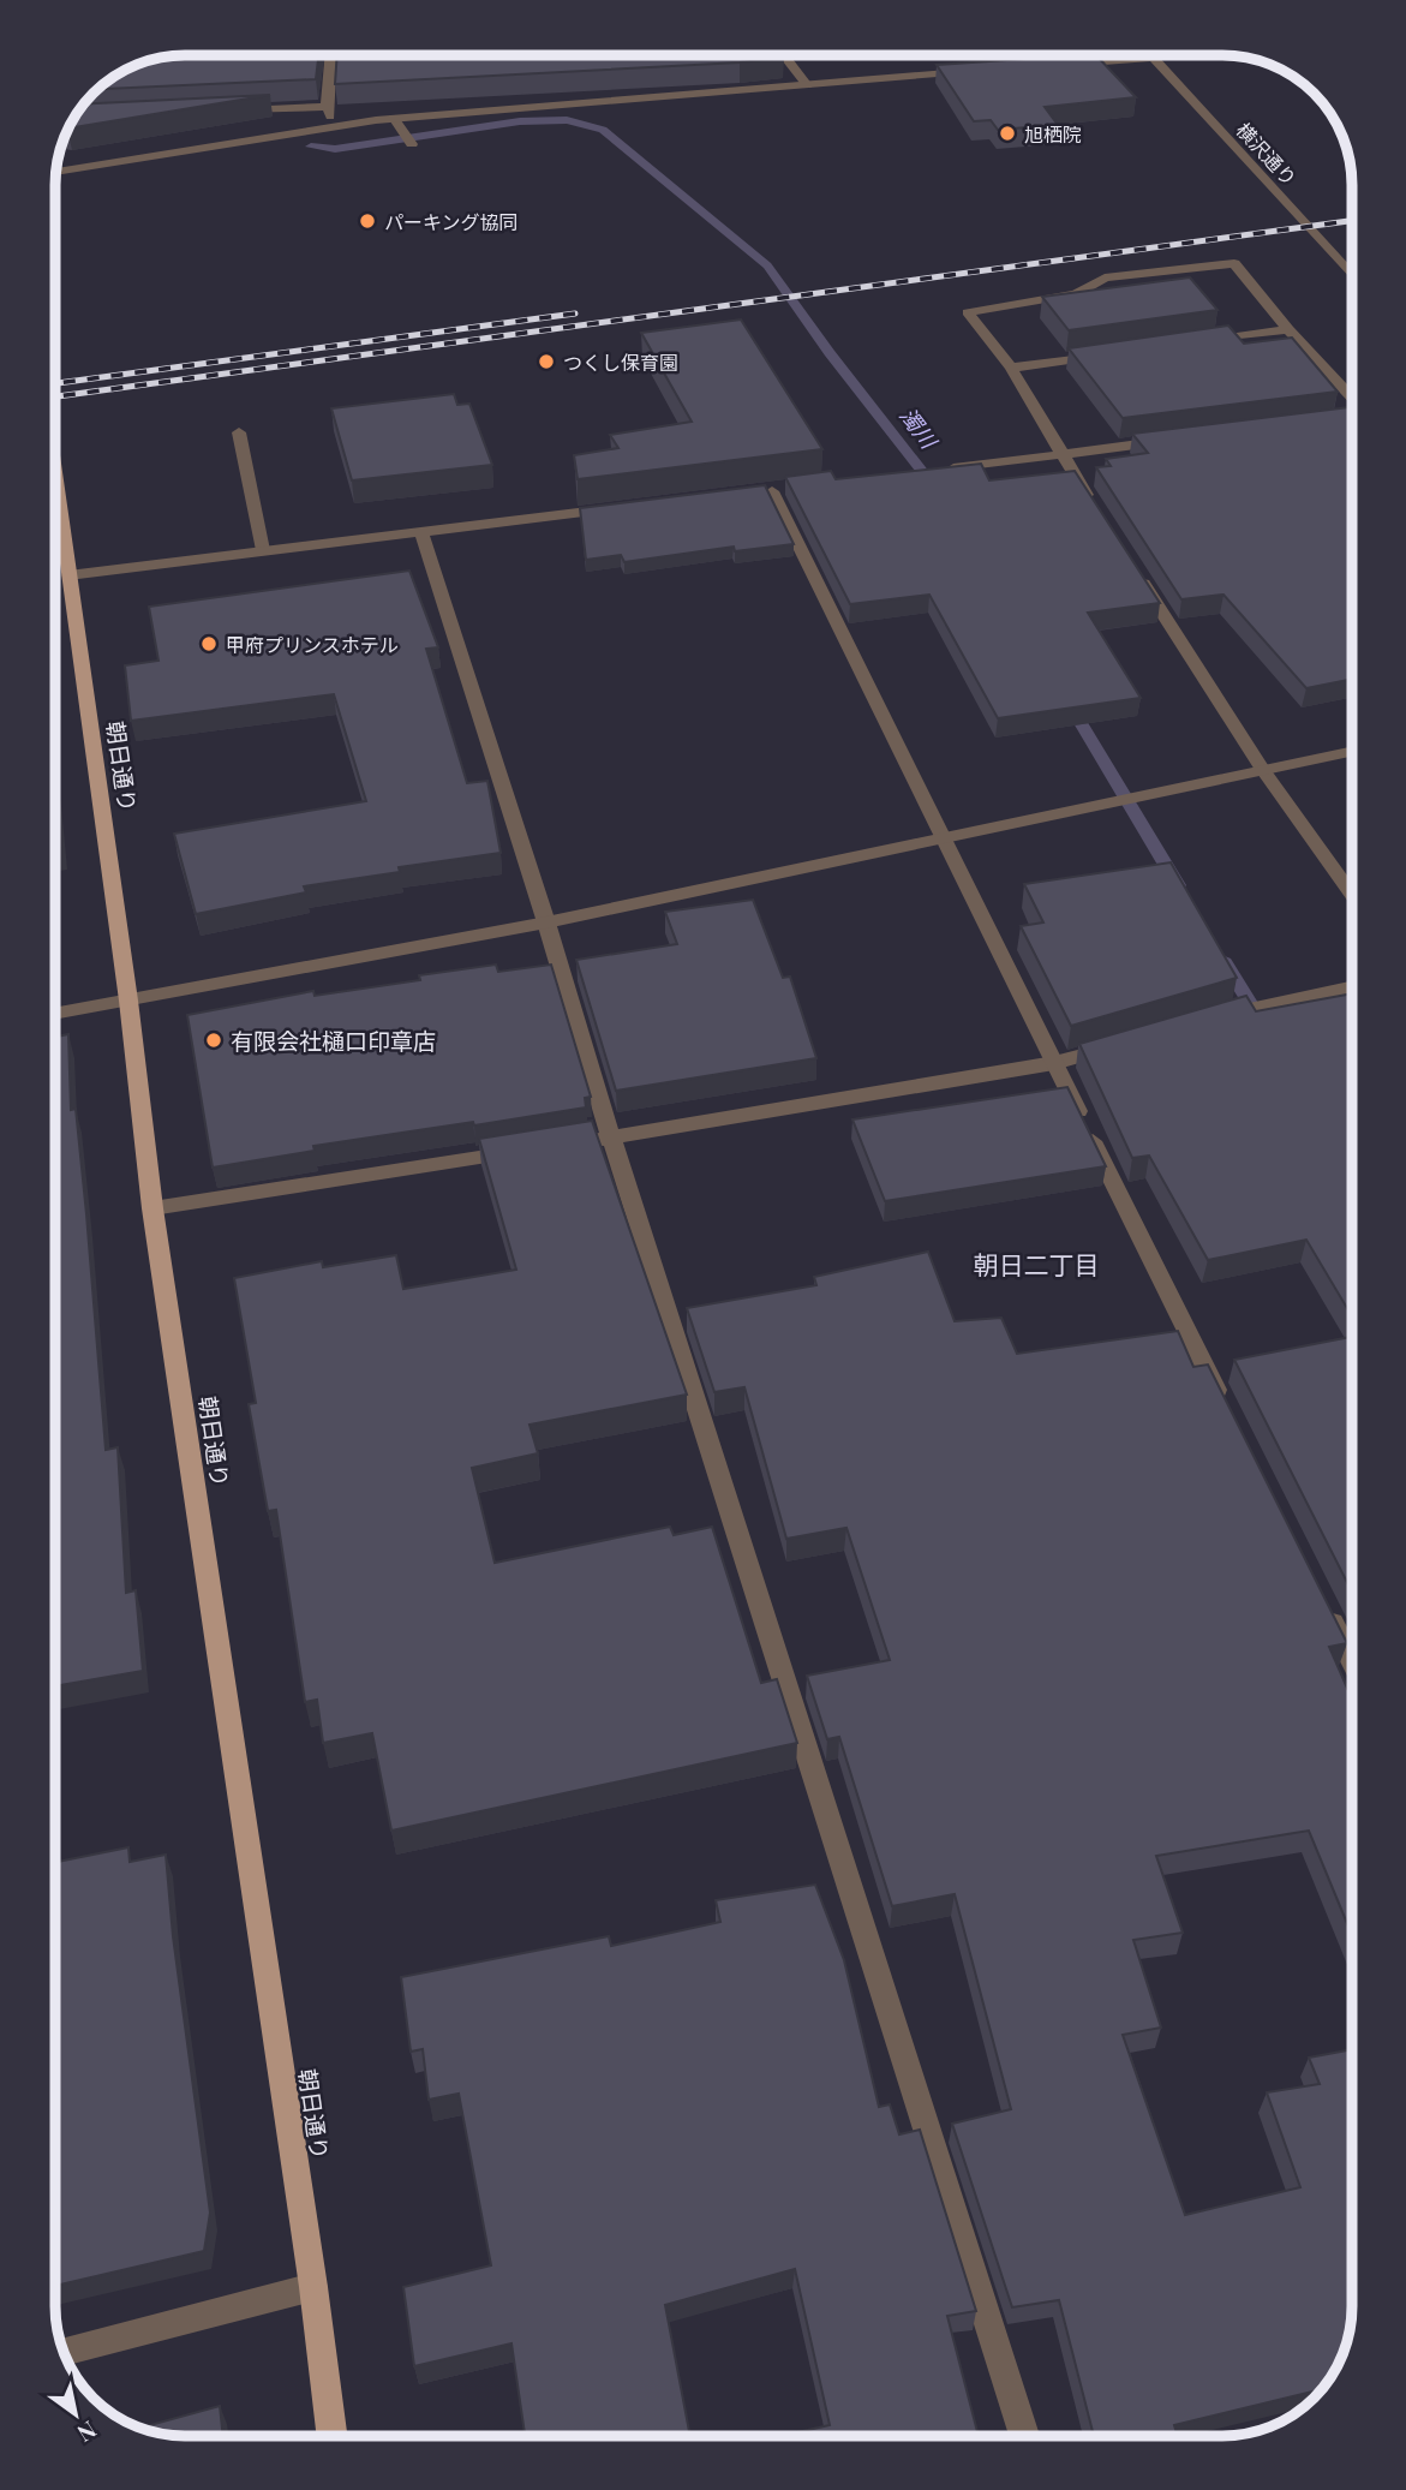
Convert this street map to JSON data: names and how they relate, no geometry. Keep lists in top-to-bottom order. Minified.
{"streets":{"main road":["朝日通り"],"street":["横沢通り"]},"districts":["朝日二丁目"],"water":["濁川"],"places":["旭栖院","パーキング協同","つくし保育園","甲府プリンスホテル","有限会社樋口印章店"],"north":"bottom right"}
